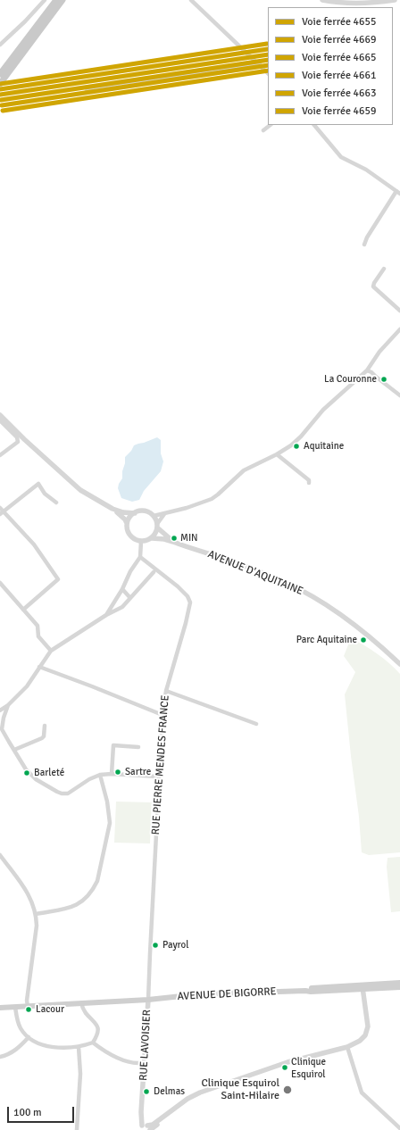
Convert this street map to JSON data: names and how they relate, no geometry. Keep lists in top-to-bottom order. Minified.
{"streets":{"main road":["AVENUE DE BIGORRE"],"street":["AVENUE D'AQUITAINE","RUE PIERRE MENDES FRANCE","RUE LAVOISIER"]},"crossings":[["RUE PIERRE MENDES FRANCE","AVENUE DE BIGORRE"],["RUE PIERRE MENDES FRANCE","RUE LAVOISIER"],["AVENUE DE BIGORRE","RUE LAVOISIER"]],"places":["La Couronne","Aquitaine","MIN","Parc Aquitaine","Sartre","Barleté","Payrol","Lacour","Clinique Esquirol","Clinique Esquirol Saint-Hilaire","Delmas"],"lines":["rail line 4663","rail line 4665","rail line 4655","rail line 4669","rail line 4661","rail line 4659"],"legend":["Voie ferrée 4655","Voie ferrée 4669","Voie ferrée 4665","Voie ferrée 4661","Voie ferrée 4663","Voie ferrée 4659"],"scale_bar":"100 m"}
